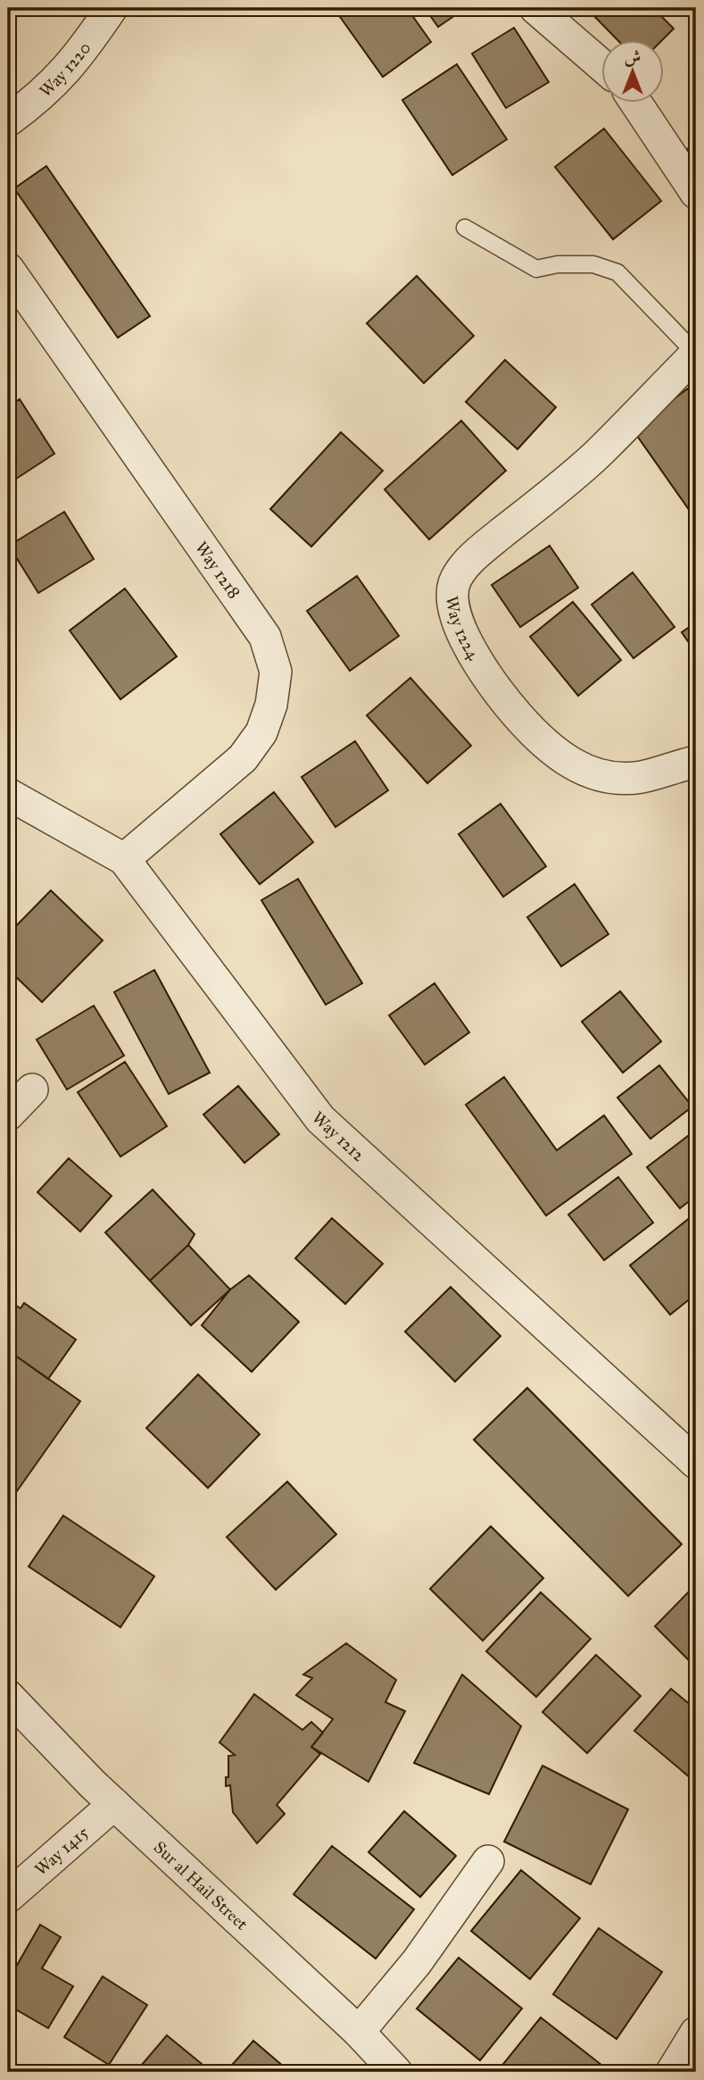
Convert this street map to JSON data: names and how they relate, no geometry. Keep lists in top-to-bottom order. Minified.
{"streets":{"street":["Way 1220","Way 1218","Way 1224","Way 1212","Way 1415","Sur al Hail Street"]},"crossings":[["Way 1218","Way 1212"],["Way 1415","Sur al Hail Street"]],"north":"top"}
